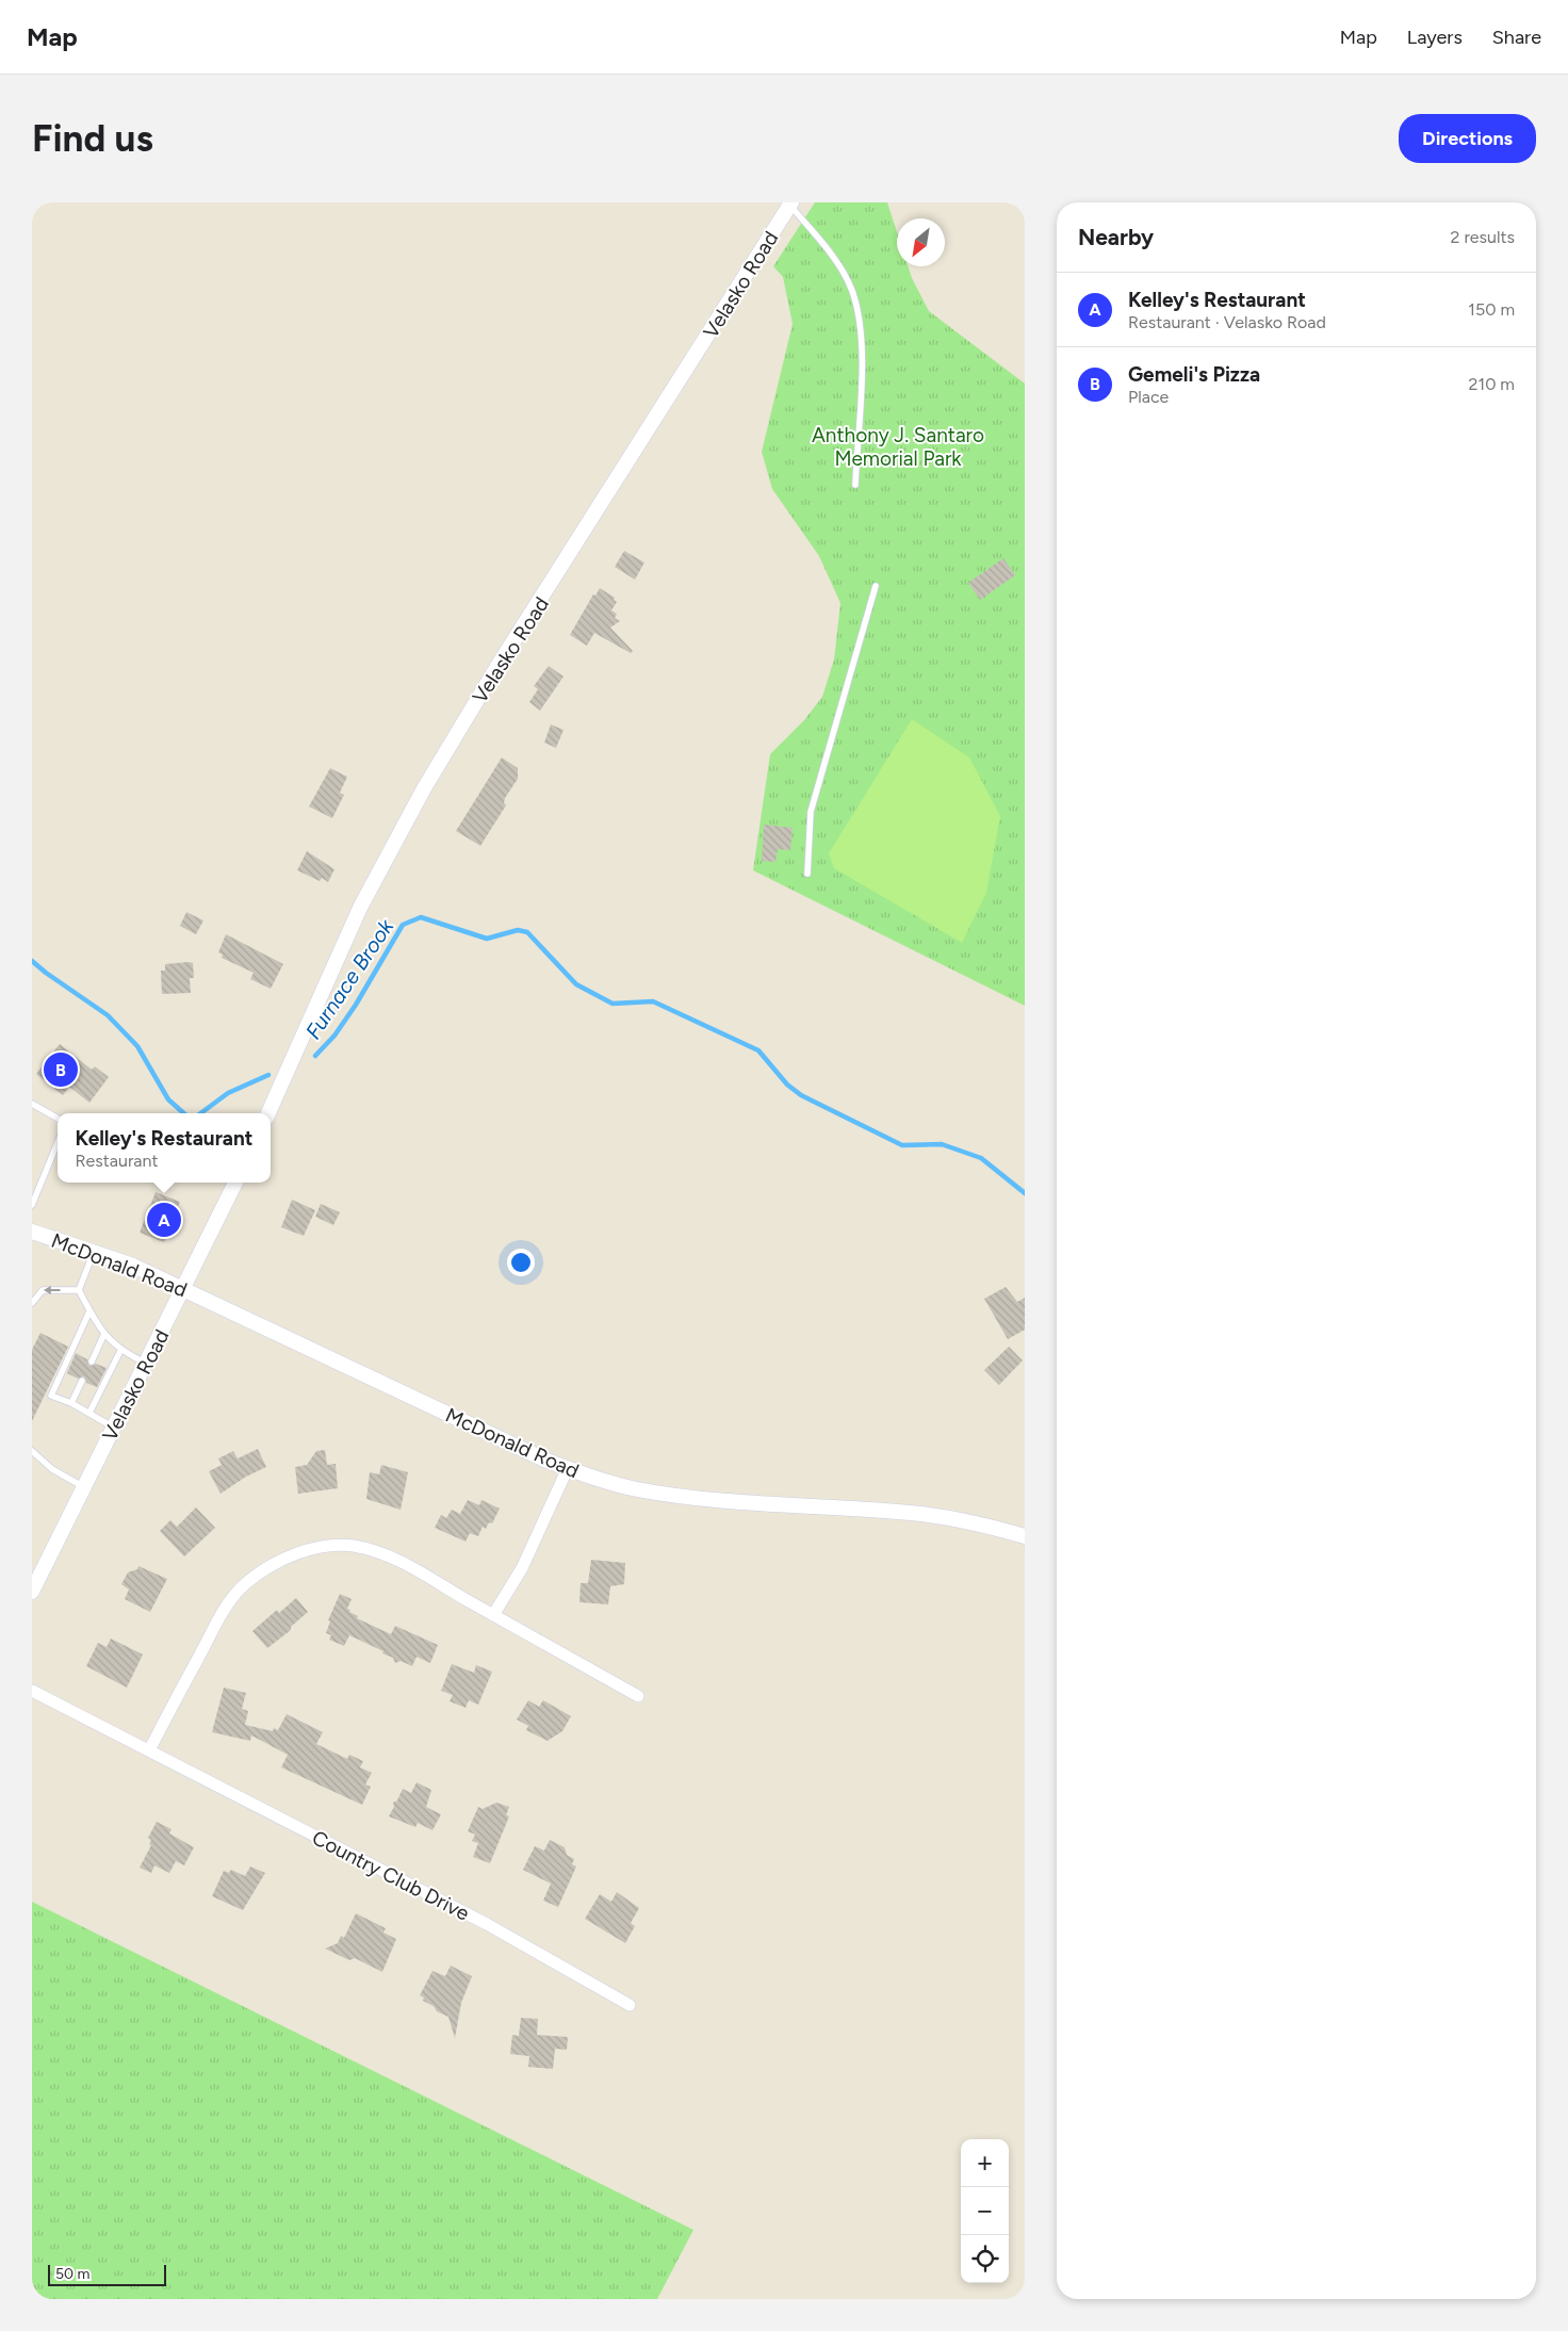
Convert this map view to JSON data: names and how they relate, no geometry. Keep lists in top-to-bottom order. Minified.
{"streets":{"street":["Velasko Road","McDonald Road","Country Club Drive"]},"crossings":[["Velasko Road","McDonald Road"]],"water":["Furnace Brook"],"parks":["Anthony J. Santaro Memorial Park"],"scale_bar":"50 m","north":"bottom left","page":{"header":"Map","nav":["Map","Layers","Share"],"buttons":"Directions","title":"Find us","heading":["Nearby","2 results"],"list":[{"mark":"A","name":"Kelley's Restaurant","note":"Restaurant · Velasko Road","value":"150 m"},{"mark":"B","name":"Gemeli's Pizza","note":"Place","value":"210 m"}],"pins":["B","A"],"popup":["Kelley's Restaurant","Restaurant"],"map_buttons":["+","−"],"scale":"50 m"}}
